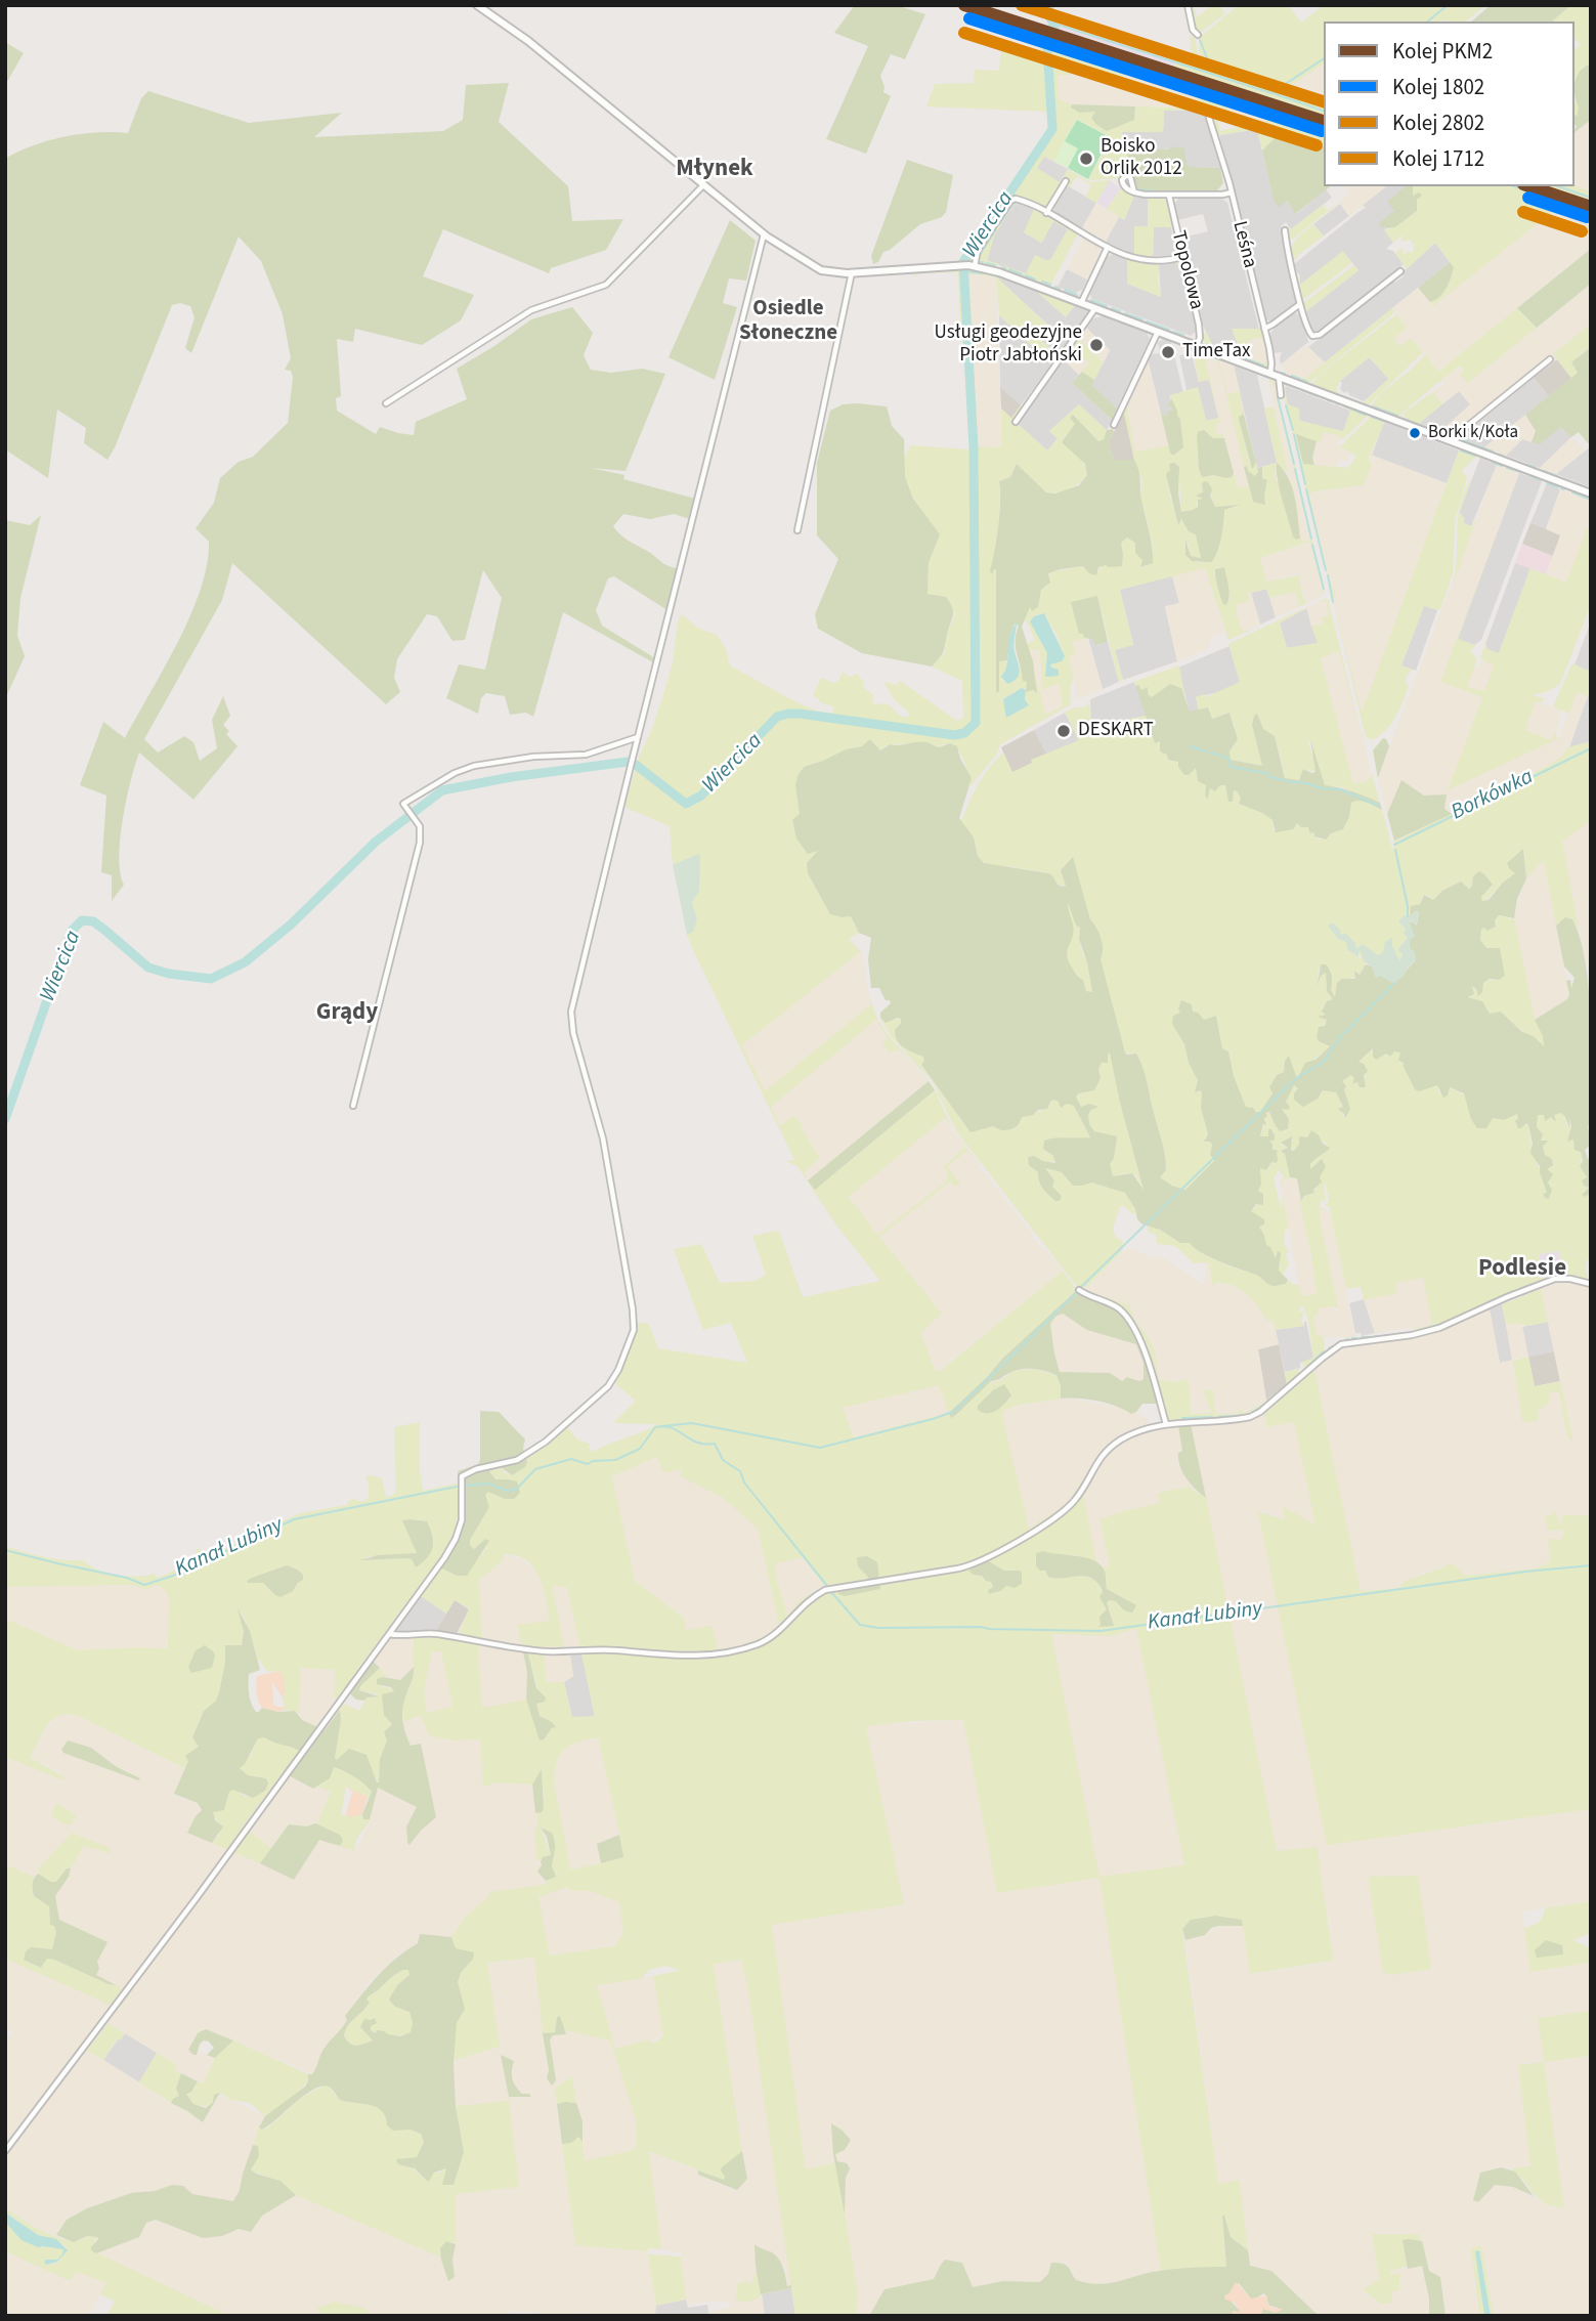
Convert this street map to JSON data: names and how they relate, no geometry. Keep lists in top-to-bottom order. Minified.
{"streets":{"street":["Leśna","Topolowa"]},"districts":["Młynek","Osiedle Słoneczne","Grądy","Podlesie"],"water":["Wiercica","Borkówka","Kanał Lubiny"],"places":["Boisko Orlik 2012","Usługi geodezyjne Piotr Jabłoński","TimeTax","Borki k/Koła","DESKART"],"lines":["rail line PKM2","rail line 2802","rail line 1802","rail line 1712"],"legend":["Kolej PKM2","Kolej 1802","Kolej 2802","Kolej 1712"]}
